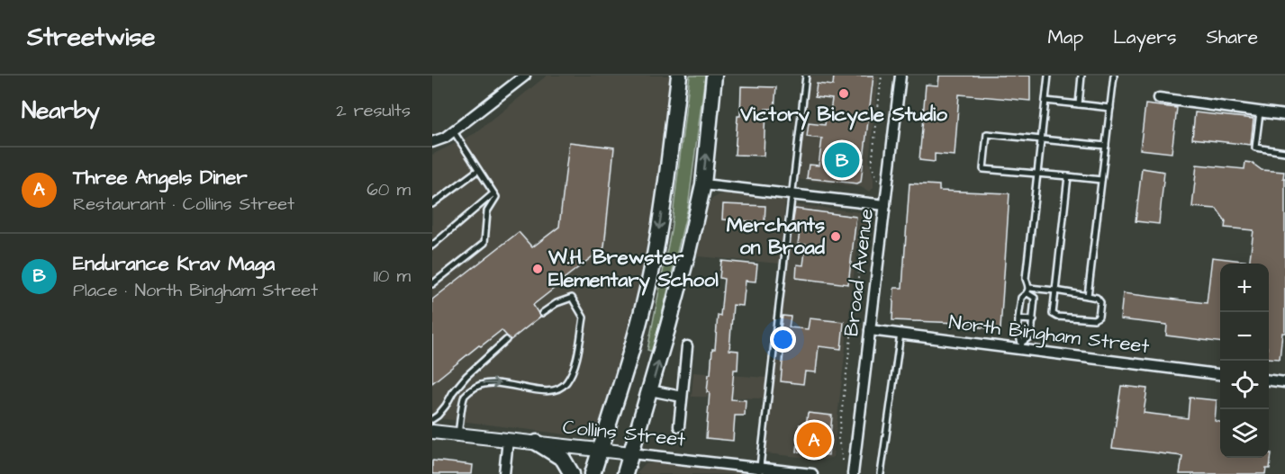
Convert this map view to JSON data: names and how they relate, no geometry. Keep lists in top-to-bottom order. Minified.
{"streets":{"street":["Broad Avenue","North Bingham Street","Collins Street"]},"crossings":[["Broad Avenue","North Bingham Street"]],"places":["Victory Bicycle Studio","Merchants on Broad","W.H. Brewster Elementary School"],"page":{"header":"Streetwise","nav":["Map","Layers","Share"],"heading":["Nearby","2 results"],"pins":["B","A"],"list":[{"mark":"A","name":"Three Angels Diner","note":"Restaurant · Collins Street","value":"60 m"},{"mark":"B","name":"Endurance Krav Maga","note":"Place · North Bingham Street","value":"110 m"}],"map_buttons":["+","−"]}}
